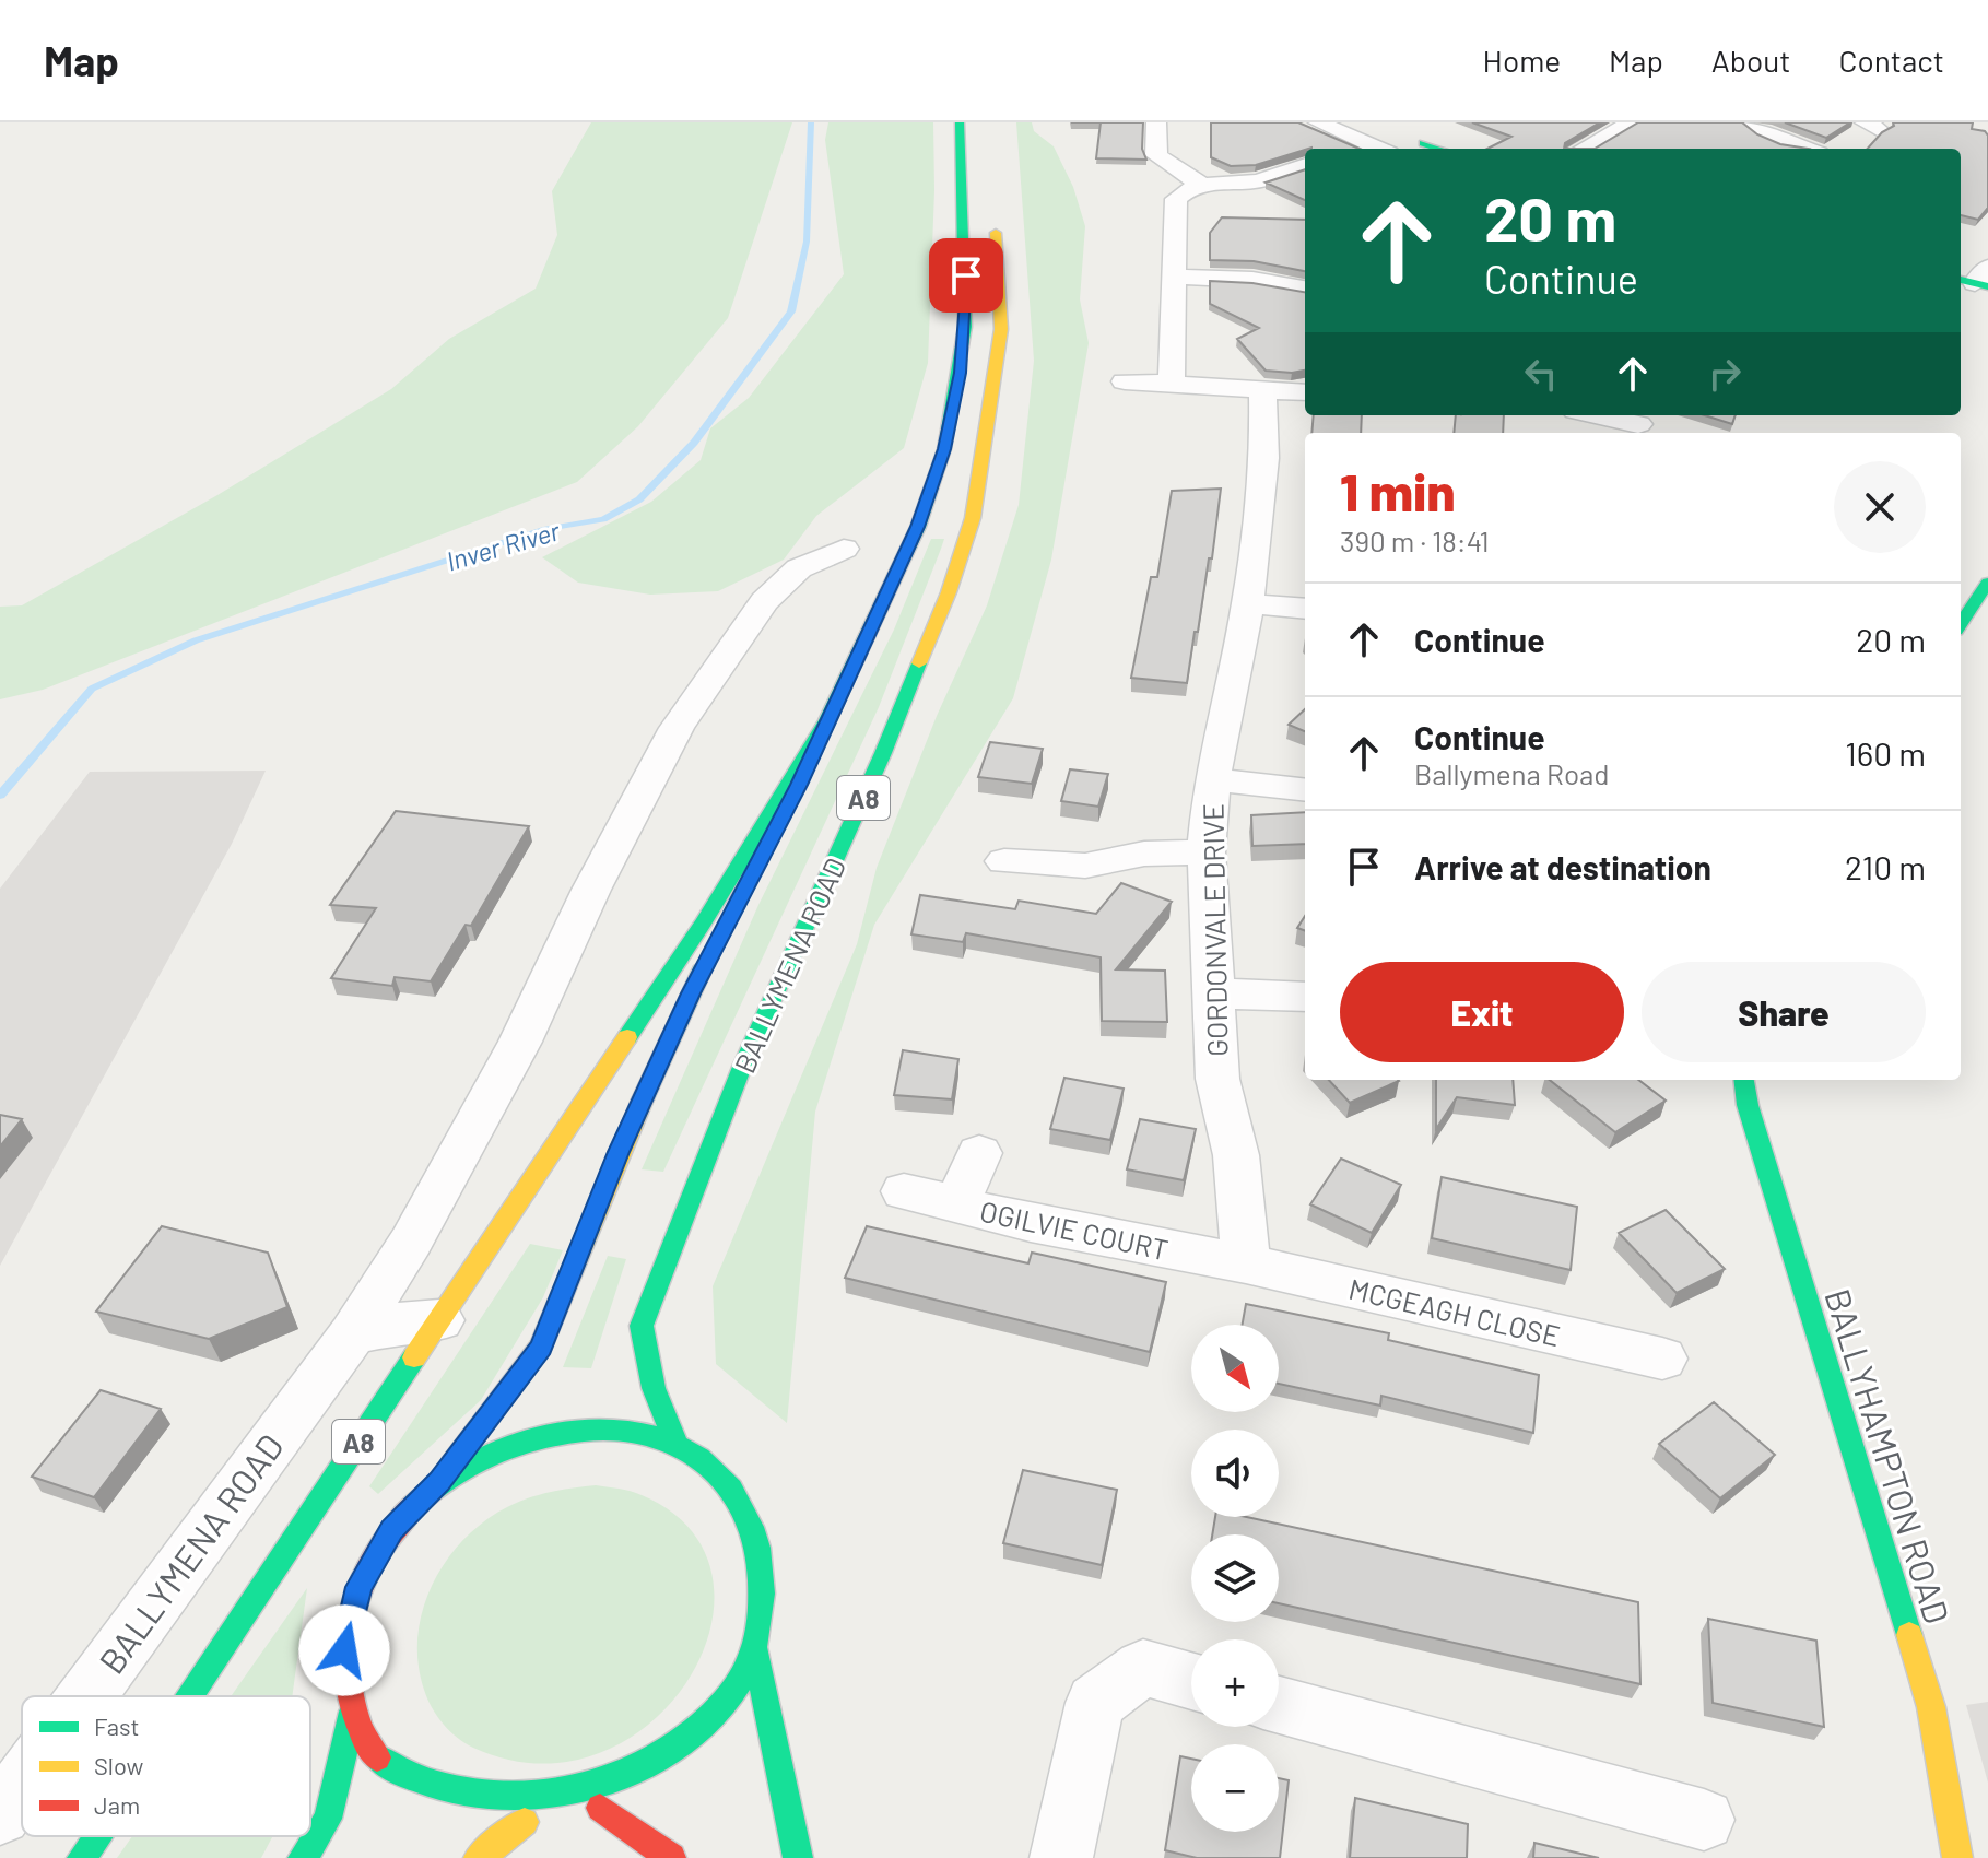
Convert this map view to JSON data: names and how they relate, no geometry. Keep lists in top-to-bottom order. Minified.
{"streets":{"main road":["A8","BALLYMENA ROAD","BALLYHAMPTON ROAD"],"street":["GORDONVALE DRIVE","OGILVIE COURT","MCGEAGH CLOSE"]},"crossings":[["A8","BALLYMENA ROAD"],["GORDONVALE DRIVE","OGILVIE COURT"],["GORDONVALE DRIVE","MCGEAGH CLOSE"],["OGILVIE COURT","MCGEAGH CLOSE"]],"water":["Inver River"],"legend":["Fast","Slow","Jam"],"north":"bottom right","page":{"header":"Map","nav":["Home","Map","About","Contact"],"turn":["20 m","Continue"],"heading":["1 min","390 m · 18:41"],"list":[{"name":"Continue","value":"20 m"},{"name":"Continue","note":"Ballymena Road","value":"160 m"},{"name":"Arrive at destination","value":"210 m"}],"buttons":["Exit","Share"],"map_buttons":["+","−"]}}
